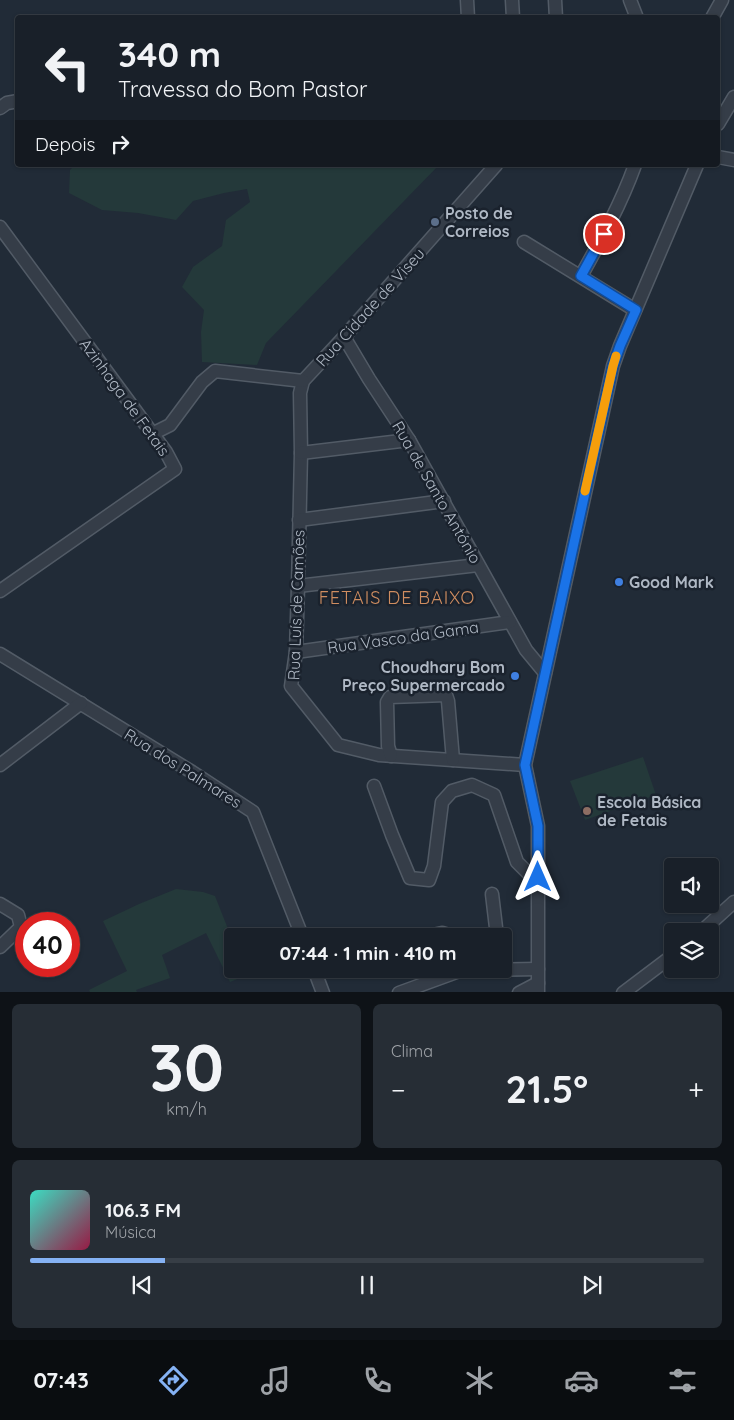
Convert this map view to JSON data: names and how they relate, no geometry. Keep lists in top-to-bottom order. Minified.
{"streets":{"street":["Rua Cidade de Viseu","Azinhaga de Fetais","Rua de Santo António","Rua Luís de Camões","Rua Vasco da Gama","Rua dos Palmares"]},"crossings":[["Rua Cidade de Viseu","Rua de Santo António"],["Rua Cidade de Viseu","Rua Luís de Camões"],["Rua de Santo António","Rua Vasco da Gama"],["Rua Luís de Camões","Rua Vasco da Gama"]],"districts":["FETAIS DE BAIXO"],"places":["Posto de Correios","Good Mark","Choudhary Bom Preço Supermercado","Escola Básica de Fetais"],"page":{"turn":["340 m","Travessa do Bom Pastor"],"then":"Depois","limit":"40","trip":"07:44 · 1 min · 410 m","tile":[["30","km/h"],"Clima"],"heat":["−","21.5°","+"],"song":["106.3 FM","Música"],"tabs":"07:43"}}
